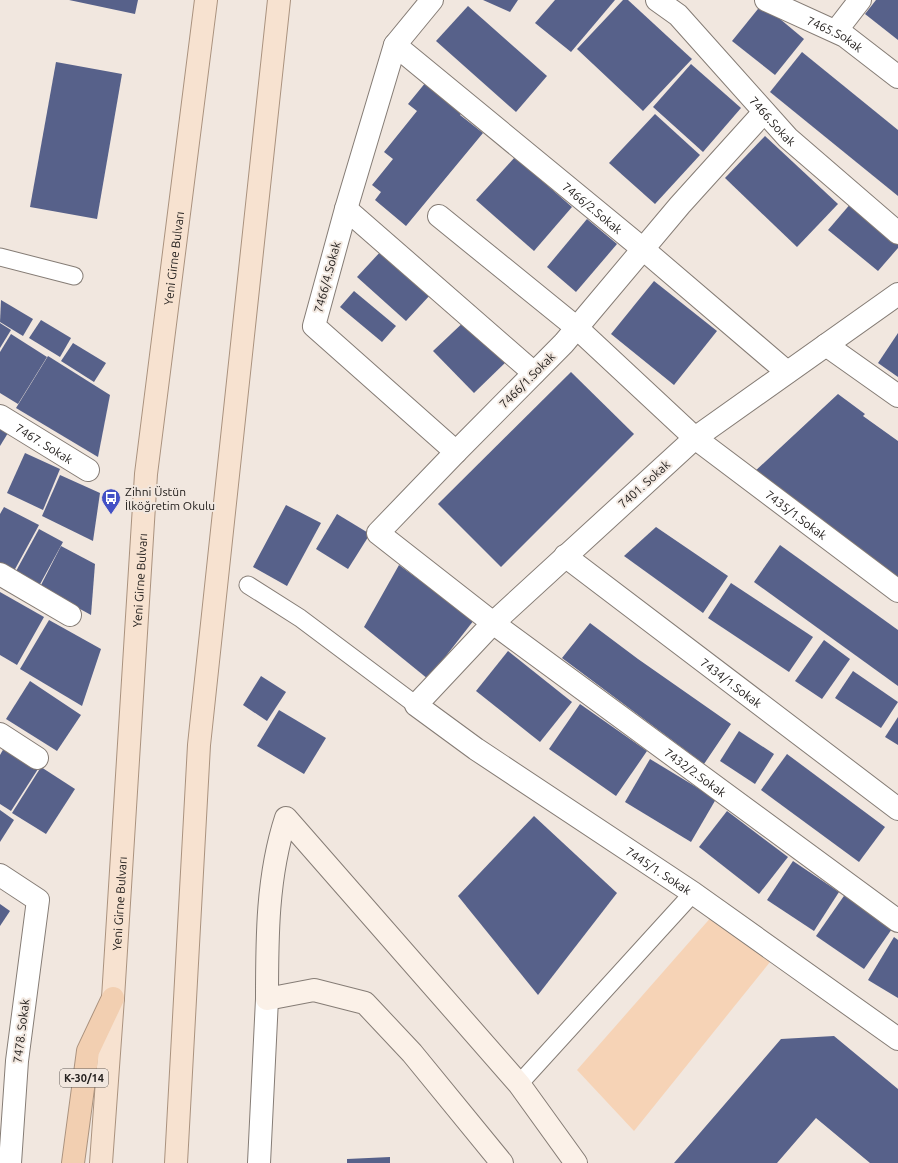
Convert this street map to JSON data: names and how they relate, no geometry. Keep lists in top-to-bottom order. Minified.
{"streets":{"highway":["K-30/14"],"main road":["Yeni Girne Bulvarı"],"street":["7465.Sokak","7466.Sokak","7466/2.Sokak","7466/4.Sokak","7466/1.Sokak","7467. Sokak","7401. Sokak","7435/1.Sokak","7434/1.Sokak","7432/2.Sokak","7445/1. Sokak","7478. Sokak"]},"crossings":[["7466.Sokak","7466/1.Sokak"],["7466/2.Sokak","7466/4.Sokak"],["7466/2.Sokak","7466/1.Sokak"],["7466/2.Sokak","7401. Sokak"],["Yeni Girne Bulvarı","K-30/14"],["7466/4.Sokak","7466/1.Sokak"],["7466/1.Sokak","7401. Sokak"],["7466/1.Sokak","7435/1.Sokak"],["7466/1.Sokak","7432/2.Sokak"],["7401. Sokak","7435/1.Sokak"],["7401. Sokak","7434/1.Sokak"],["7401. Sokak","7432/2.Sokak"],["7401. Sokak","7445/1. Sokak"]],"places":{"bus stop":["Zihni Üstün İlköğretim Okulu"]}}
